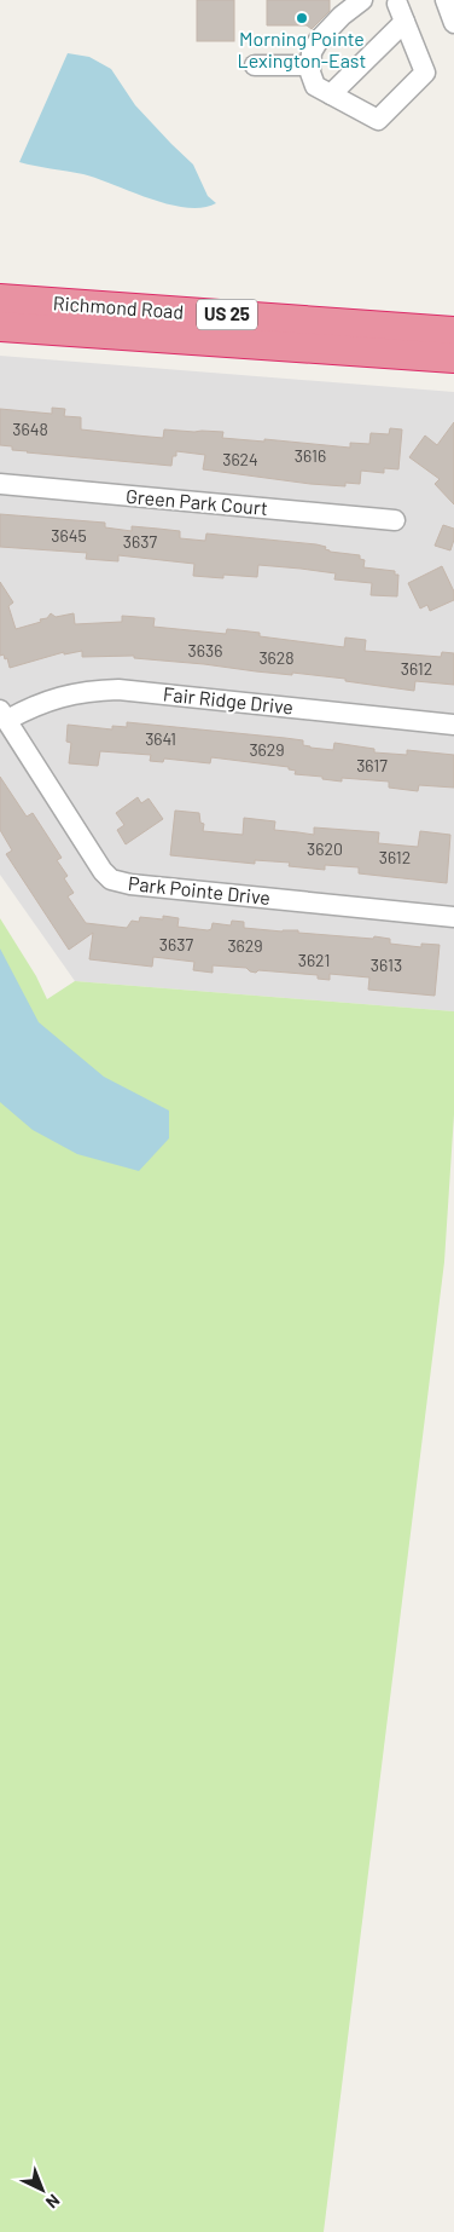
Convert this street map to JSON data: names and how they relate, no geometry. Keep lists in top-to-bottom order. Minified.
{"streets":{"highway":["Richmond Road","US 25"],"street":["Green Park Court","Fair Ridge Drive","Park Pointe Drive"]},"crossings":[["Fair Ridge Drive","Park Pointe Drive"]],"places":["Morning Pointe Lexington-East"],"house_numbers":["3648","3616","3624","3645","3637","3636","3628","3612","3641","3629","3617","3620","3612","3637","3629","3621","3613"],"north":"bottom right"}
